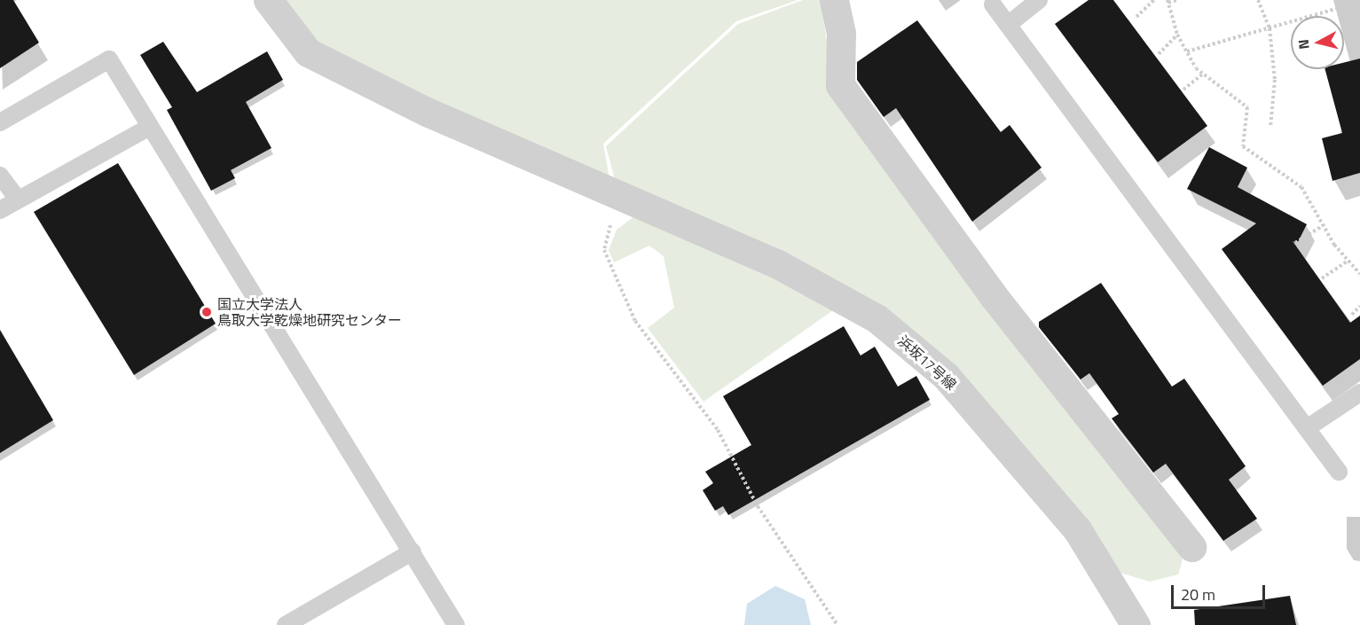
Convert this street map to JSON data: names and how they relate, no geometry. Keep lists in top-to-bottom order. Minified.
{"streets":{"street":["浜坂17号線"]},"places":["国立大学法人 鳥取大学乾燥地研究センター"],"scale_bar":"20 m","north":"left"}
